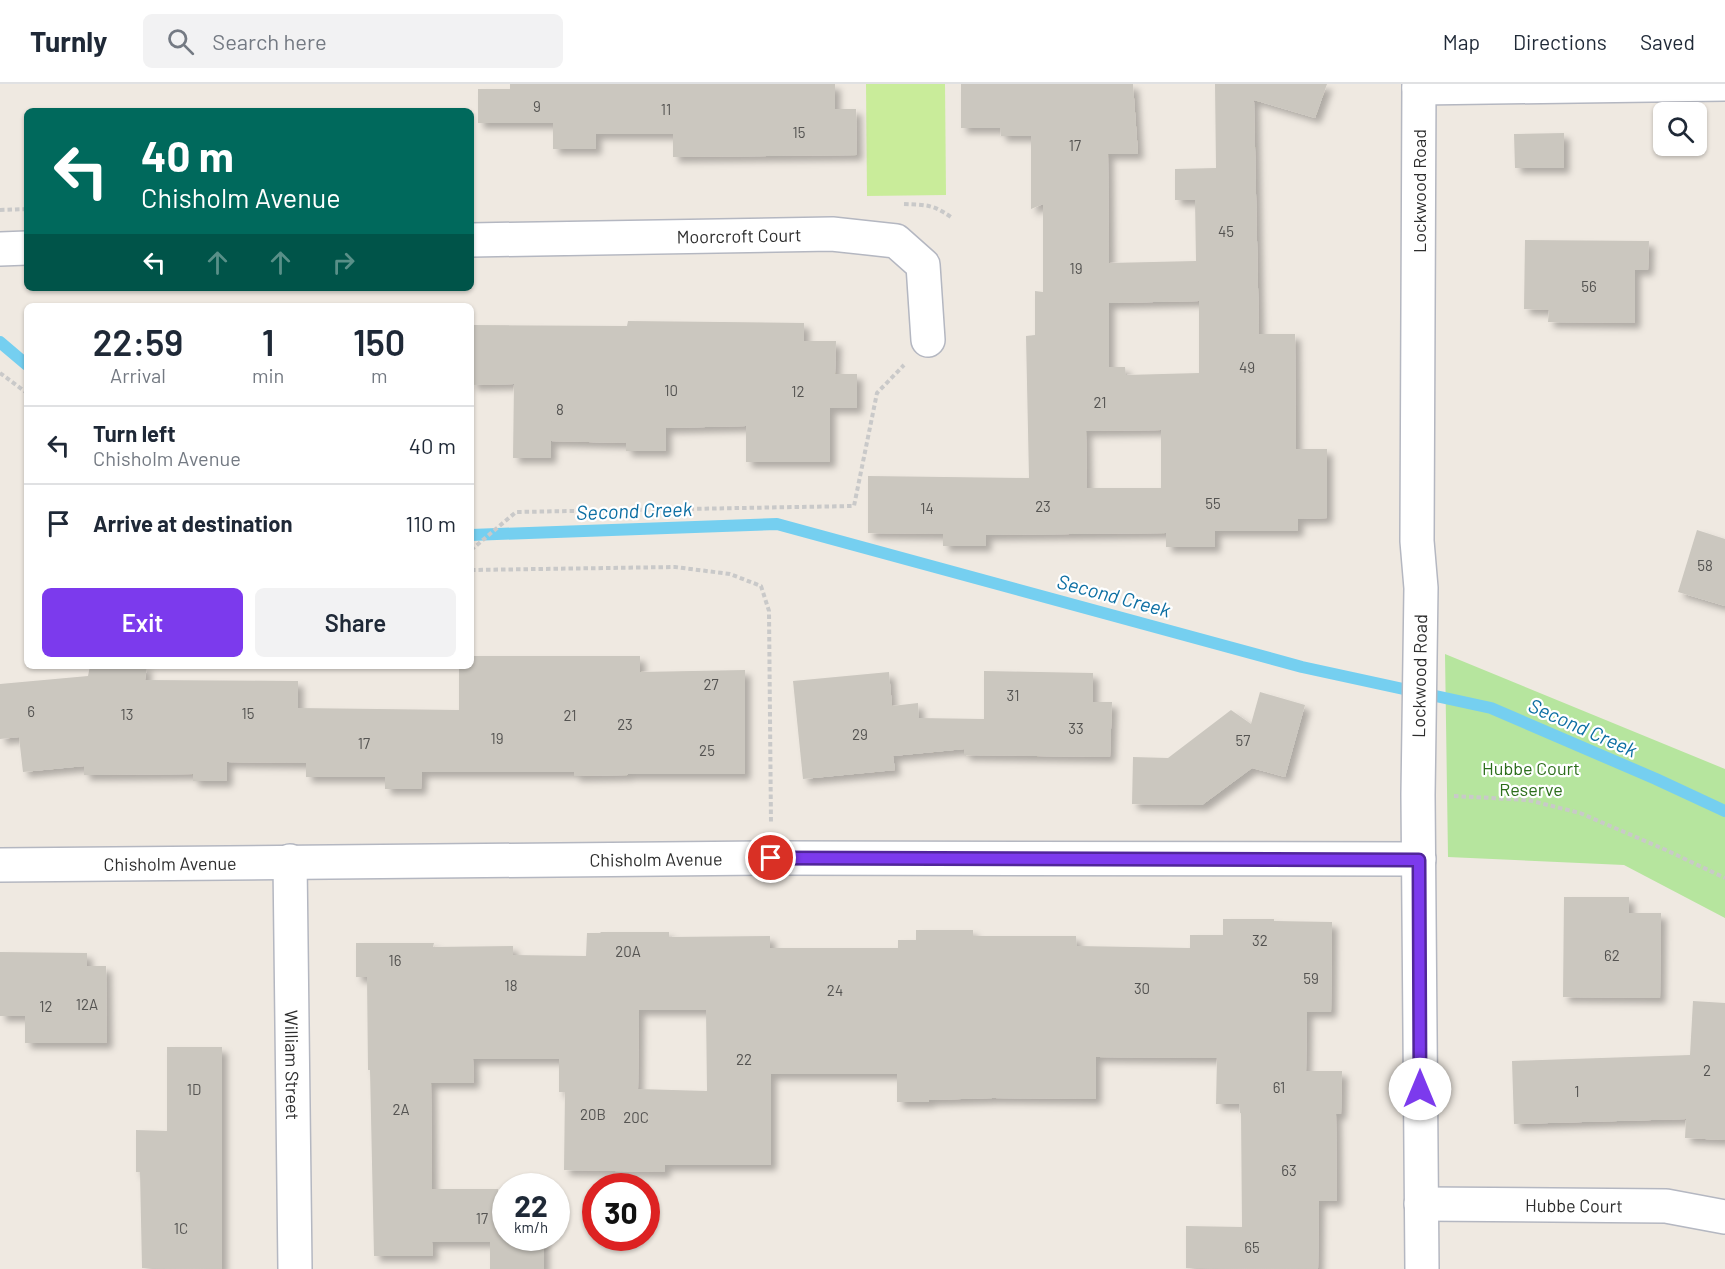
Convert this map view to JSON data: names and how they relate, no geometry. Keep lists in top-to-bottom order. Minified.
{"streets":{"street":["Lockwood Road","Moorcroft Court","Chisholm Avenue","William Street","Hubbe Court"]},"crossings":[["Lockwood Road","Chisholm Avenue"],["Lockwood Road","Hubbe Court"],["Chisholm Avenue","William Street"]],"water":["Second Creek"],"parks":["Hubbe Court Reserve"],"house_numbers":["9","11","15","17","45","19","56","49","10","12","21","8","55","23","14","58","27","31","6","15","13","21","23","33","29","19","57","17","25","32","20A","62","16","59","18","30","24","12A","12","22","2","61","1D","1","2A","20B","20C","63","17","1C","65"],"page":{"header":"Turnly","search":"Search here","nav":["Map","Directions","Saved"],"turn":["40 m","Chisholm Avenue"],"eta":["22:59","Arrival","1","min","150","m"],"list":[{"name":"Turn left","note":"Chisholm Avenue","value":"40 m"},{"name":"Arrive at destination","value":"110 m"}],"buttons":["Exit","Share"],"speed":"22 km/h","limit":"30"}}
